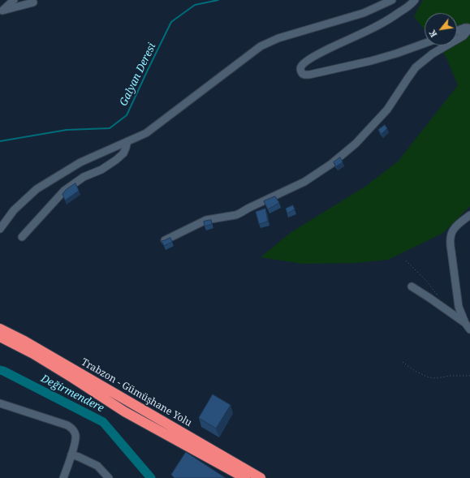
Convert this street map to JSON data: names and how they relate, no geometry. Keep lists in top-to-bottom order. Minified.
{"streets":{"highway":["Trabzon - Gümüşhane Yolu"]},"water":["Galyan Deresi","Değirmendere"],"north":"bottom left"}
